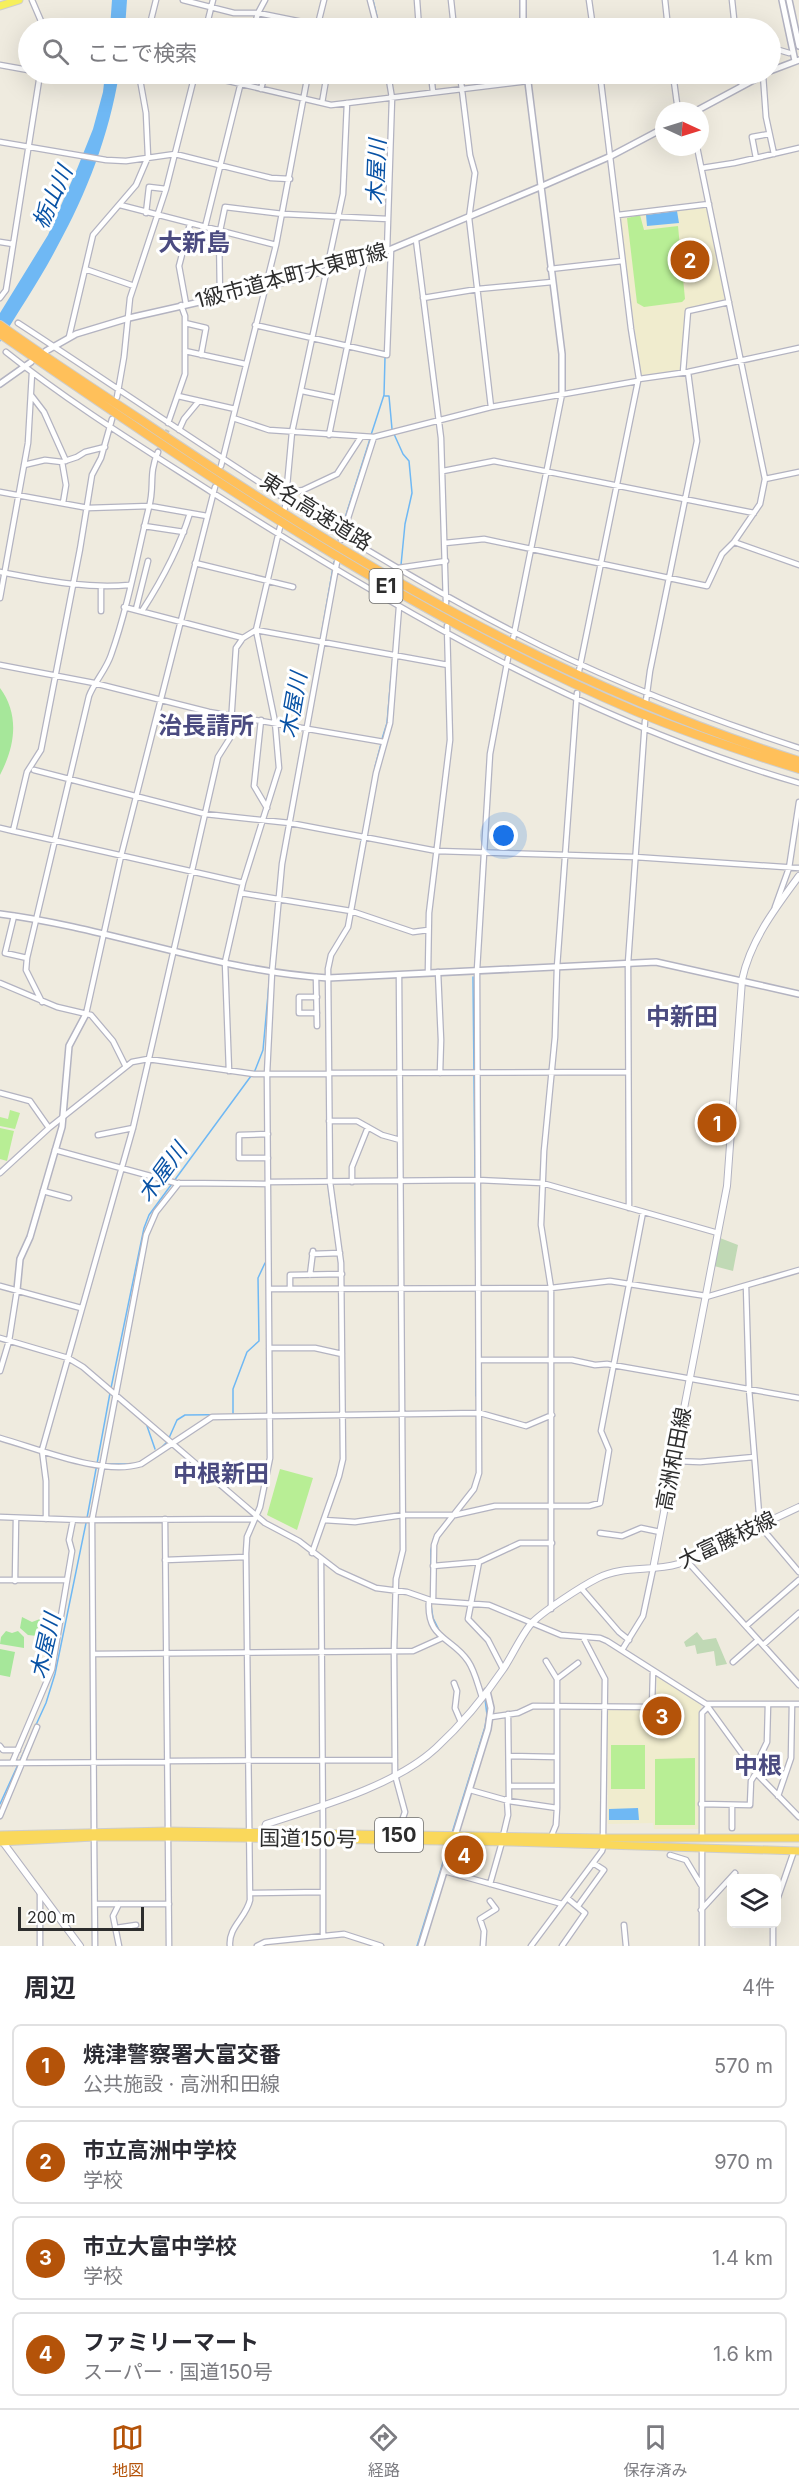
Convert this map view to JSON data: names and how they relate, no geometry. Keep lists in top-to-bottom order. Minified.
{"streets":{"highway":["東名高速道路","E1","150","国道150号"],"main road":["高洲和田線","大富藤枝線"],"street":["1級市道本町大東町線"]},"crossings":[["高洲和田線","大富藤枝線"]],"districts":["大新島","治長請所","中新田","中根新田","中根"],"water":["木屋川","栃山川"],"scale_bar":"200 m","north":"right","page":{"search":"ここで検索","pins":["2","1","3","4"],"scale":"200 m","heading":["周辺","4件"],"list":[{"mark":"1","name":"焼津警察署大富交番","note":"公共施設 · 高洲和田線","value":"570 m"},{"mark":"2","name":"市立高洲中学校","note":"学校","value":"970 m"},{"mark":"3","name":"市立大富中学校","note":"学校","value":"1.4 km"},{"mark":"4","name":"ファミリーマート","note":"スーパー · 国道150号","value":"1.6 km"}],"nav":["地図","経路","保存済み"]}}
